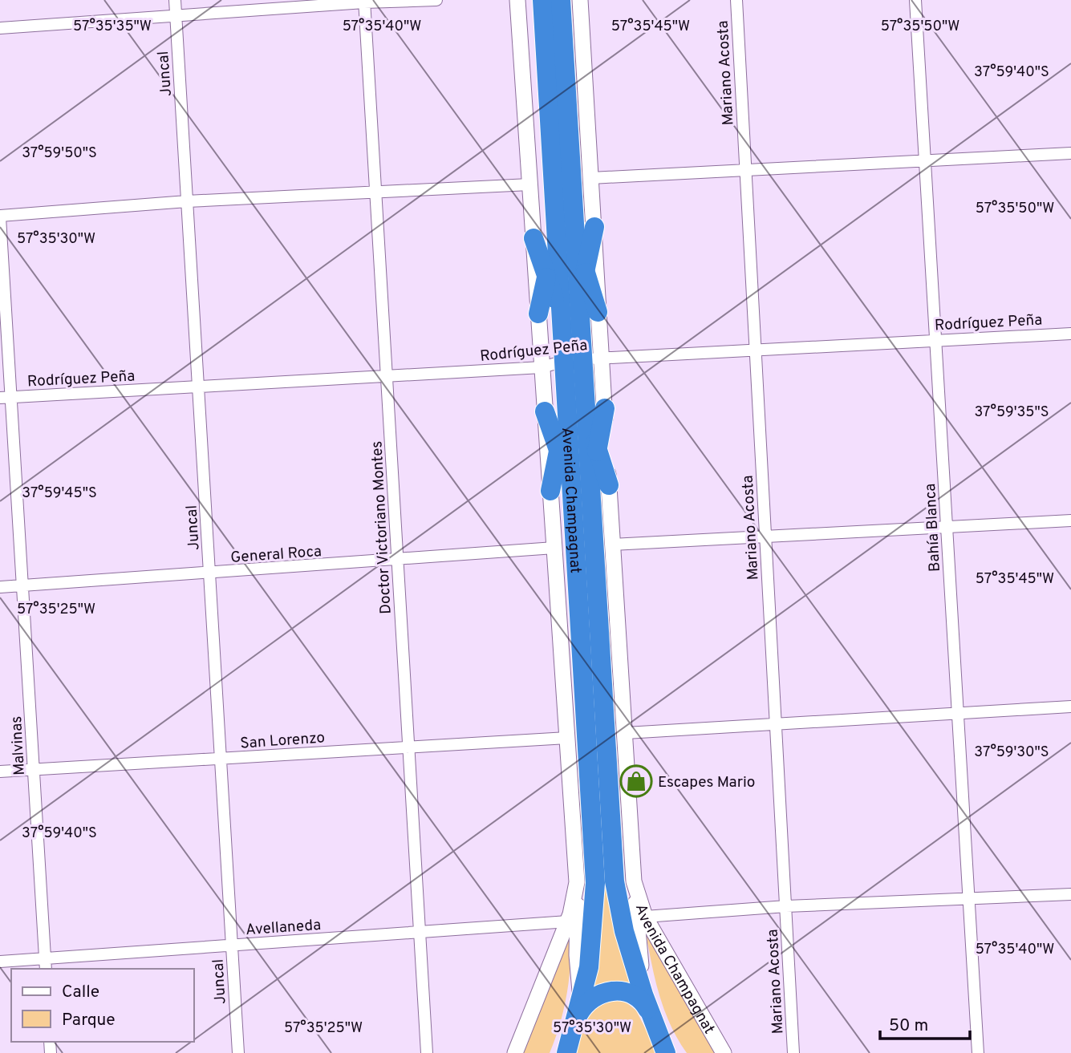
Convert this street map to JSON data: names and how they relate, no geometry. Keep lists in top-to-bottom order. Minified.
{"streets":{"highway":["Avenida Champagnat"],"street":["Mariano Acosta","Juncal","Rodríguez Peña","Doctor Victoriano Montes","Bahía Blanca","General Roca","San Lorenzo","Malvinas","Avellaneda"]},"crossings":[["Mariano Acosta","Rodríguez Peña"],["Juncal","Rodríguez Peña"],["Juncal","General Roca"],["Juncal","San Lorenzo"],["Juncal","Avellaneda"],["Rodríguez Peña","Avenida Champagnat"],["Rodríguez Peña","Doctor Victoriano Montes"],["Rodríguez Peña","Bahía Blanca"],["Rodríguez Peña","Malvinas"],["Avenida Champagnat","General Roca"],["Avenida Champagnat","San Lorenzo"],["Avenida Champagnat","Avellaneda"],["Doctor Victoriano Montes","General Roca"],["Doctor Victoriano Montes","San Lorenzo"],["Doctor Victoriano Montes","Avellaneda"],["General Roca","Malvinas"],["San Lorenzo","Malvinas"],["Malvinas","Avellaneda"]],"places":{"shop":["Escapes Mario"]},"legend":["Calle","Parque"],"scale_bar":"50 m","coordinates":["57°35'35\"W","57°35'40\"W","57°35'45\"W","57°35'50\"W","37°59'40\"S","37°59'50\"S","57°35'30\"W","37°59'35\"S","37°59'45\"S","57°35'25\"W","37°59'30\"S"]}
